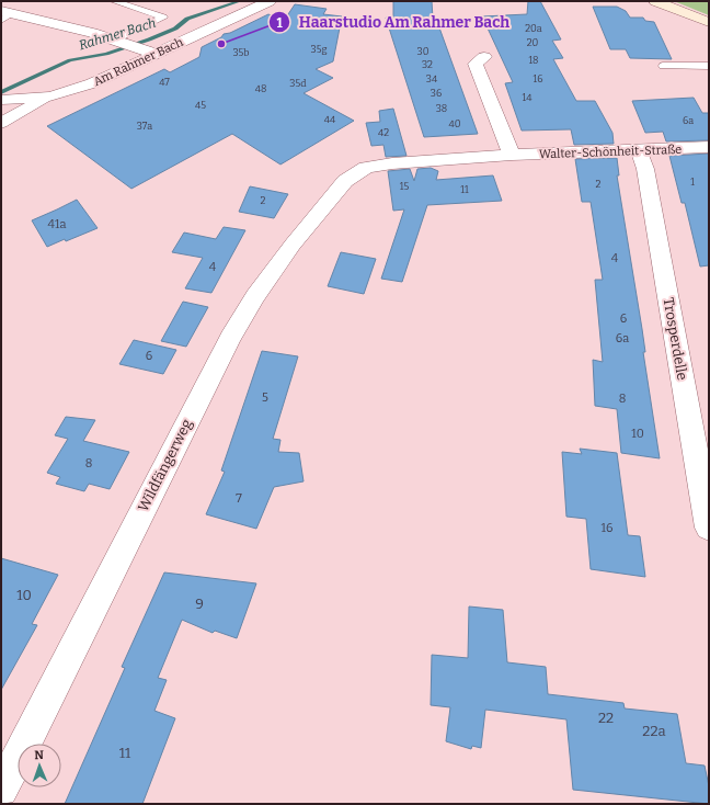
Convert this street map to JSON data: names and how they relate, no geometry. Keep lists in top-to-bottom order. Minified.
{"streets":{"street":["Am Rahmer Bach","Walter-Schönheit-Straße","Trosperdelle","Wildfängerweg"]},"crossings":[["Walter-Schönheit-Straße","Trosperdelle"],["Walter-Schönheit-Straße","Wildfängerweg"]],"water":["Rahmer Bach"],"places":["Haarstudio Am Rahmer Bach"],"house_numbers":["20a","20","35g","30","35b","18","32","34","16","47","35d","48","36","14","45","38","44","6a","40","37a","42","1","2","15","11","2","41a","4","4","6","6a","6","5","8","10","8","7","16","10","9","22","22a","11"],"north":"top"}
